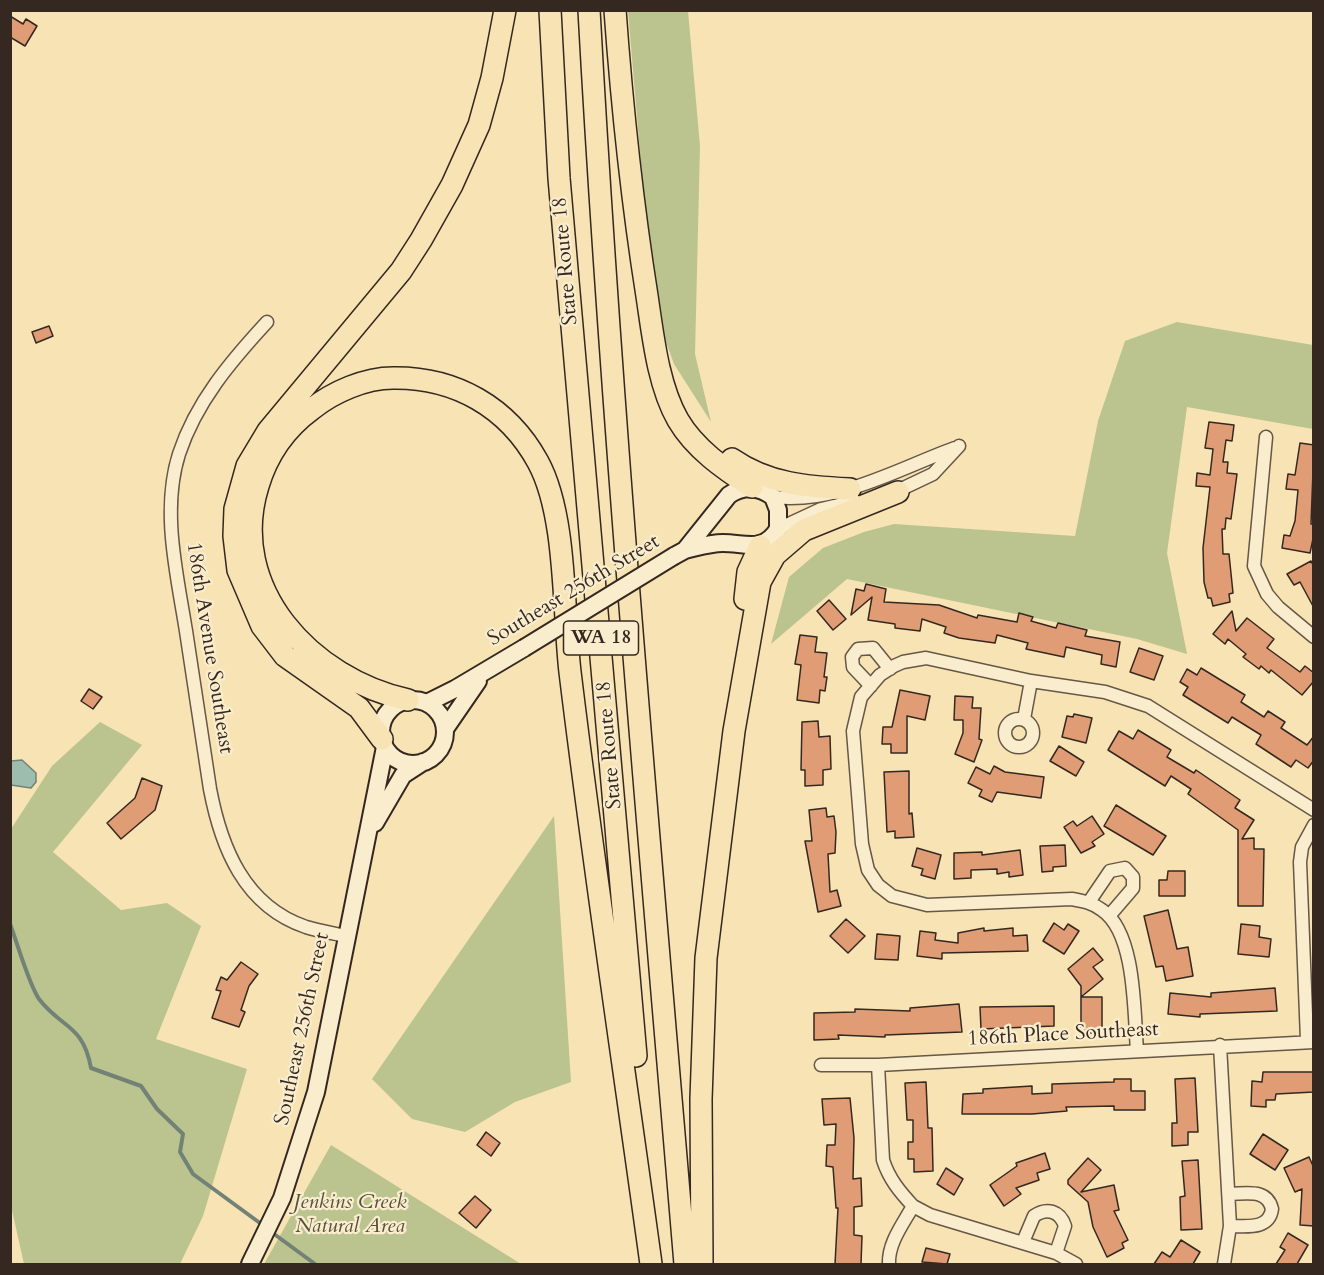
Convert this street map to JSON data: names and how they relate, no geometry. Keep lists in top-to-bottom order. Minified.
{"streets":{"highway":["State Route 18","WA 18"],"main road":["Southeast 256th Street"],"street":["186th Avenue Southeast","186th Place Southeast"]},"crossings":[["Southeast 256th Street","186th Avenue Southeast"]],"parks":["Jenkins Creek Natural Area"]}
